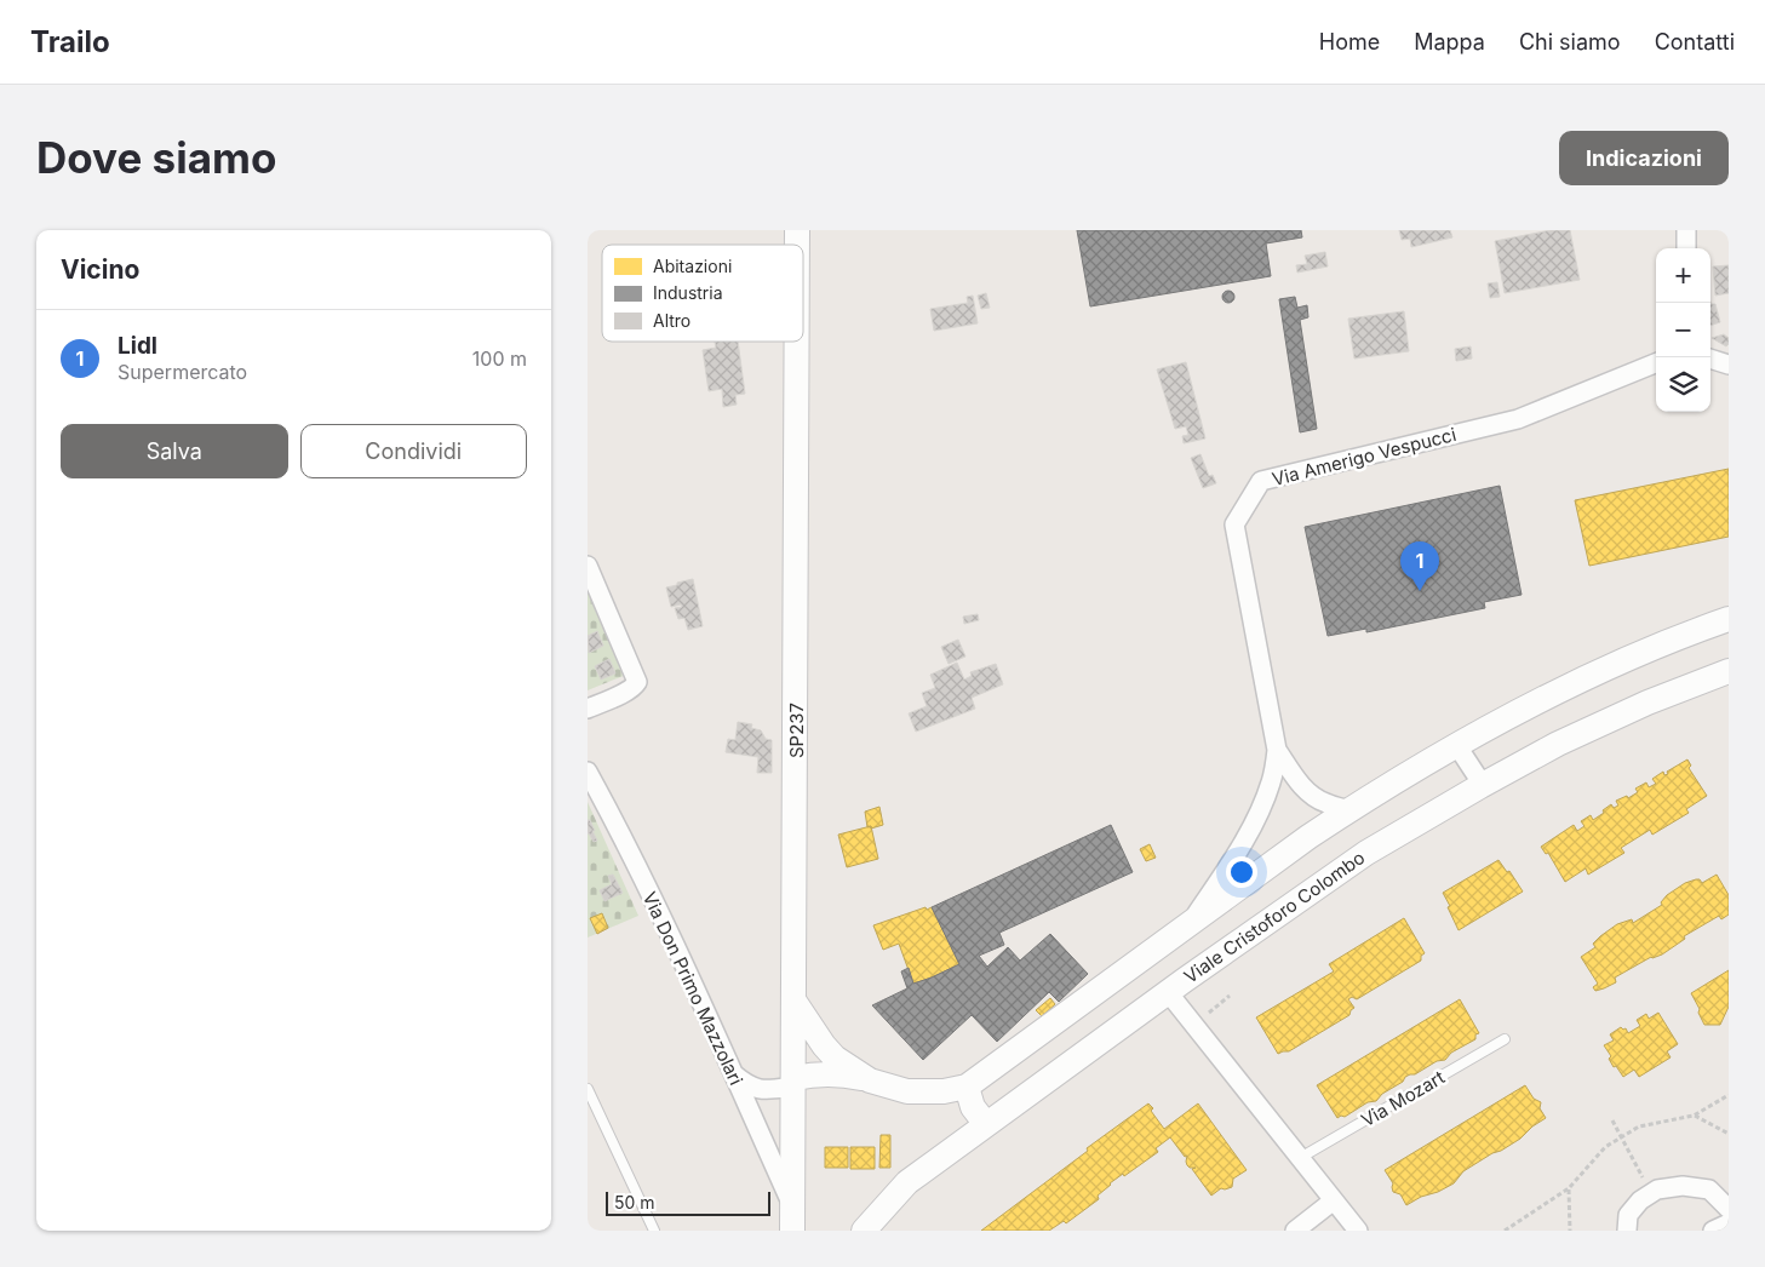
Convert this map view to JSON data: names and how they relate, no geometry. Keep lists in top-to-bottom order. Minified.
{"streets":{"main road":["SP237","Viale Cristoforo Colombo"],"street":["Via Amerigo Vespucci","Via Don Primo Mazzolari"],"lane":["Via Mozart"]},"crossings":[["SP237","Via Don Primo Mazzolari"]],"legend":["Abitazioni","Industria","Altro"],"scale_bar":"50 m","page":{"header":"Trailo","nav":["Home","Mappa","Chi siamo","Contatti"],"buttons":["Indicazioni",["Salva","Condividi"]],"title":"Dove siamo","heading":"Vicino","map_buttons":["+","−"],"list":[{"mark":"1","name":"Lidl","note":"Supermercato","value":"100 m"}],"pins":"1","scale":"50 m"}}
